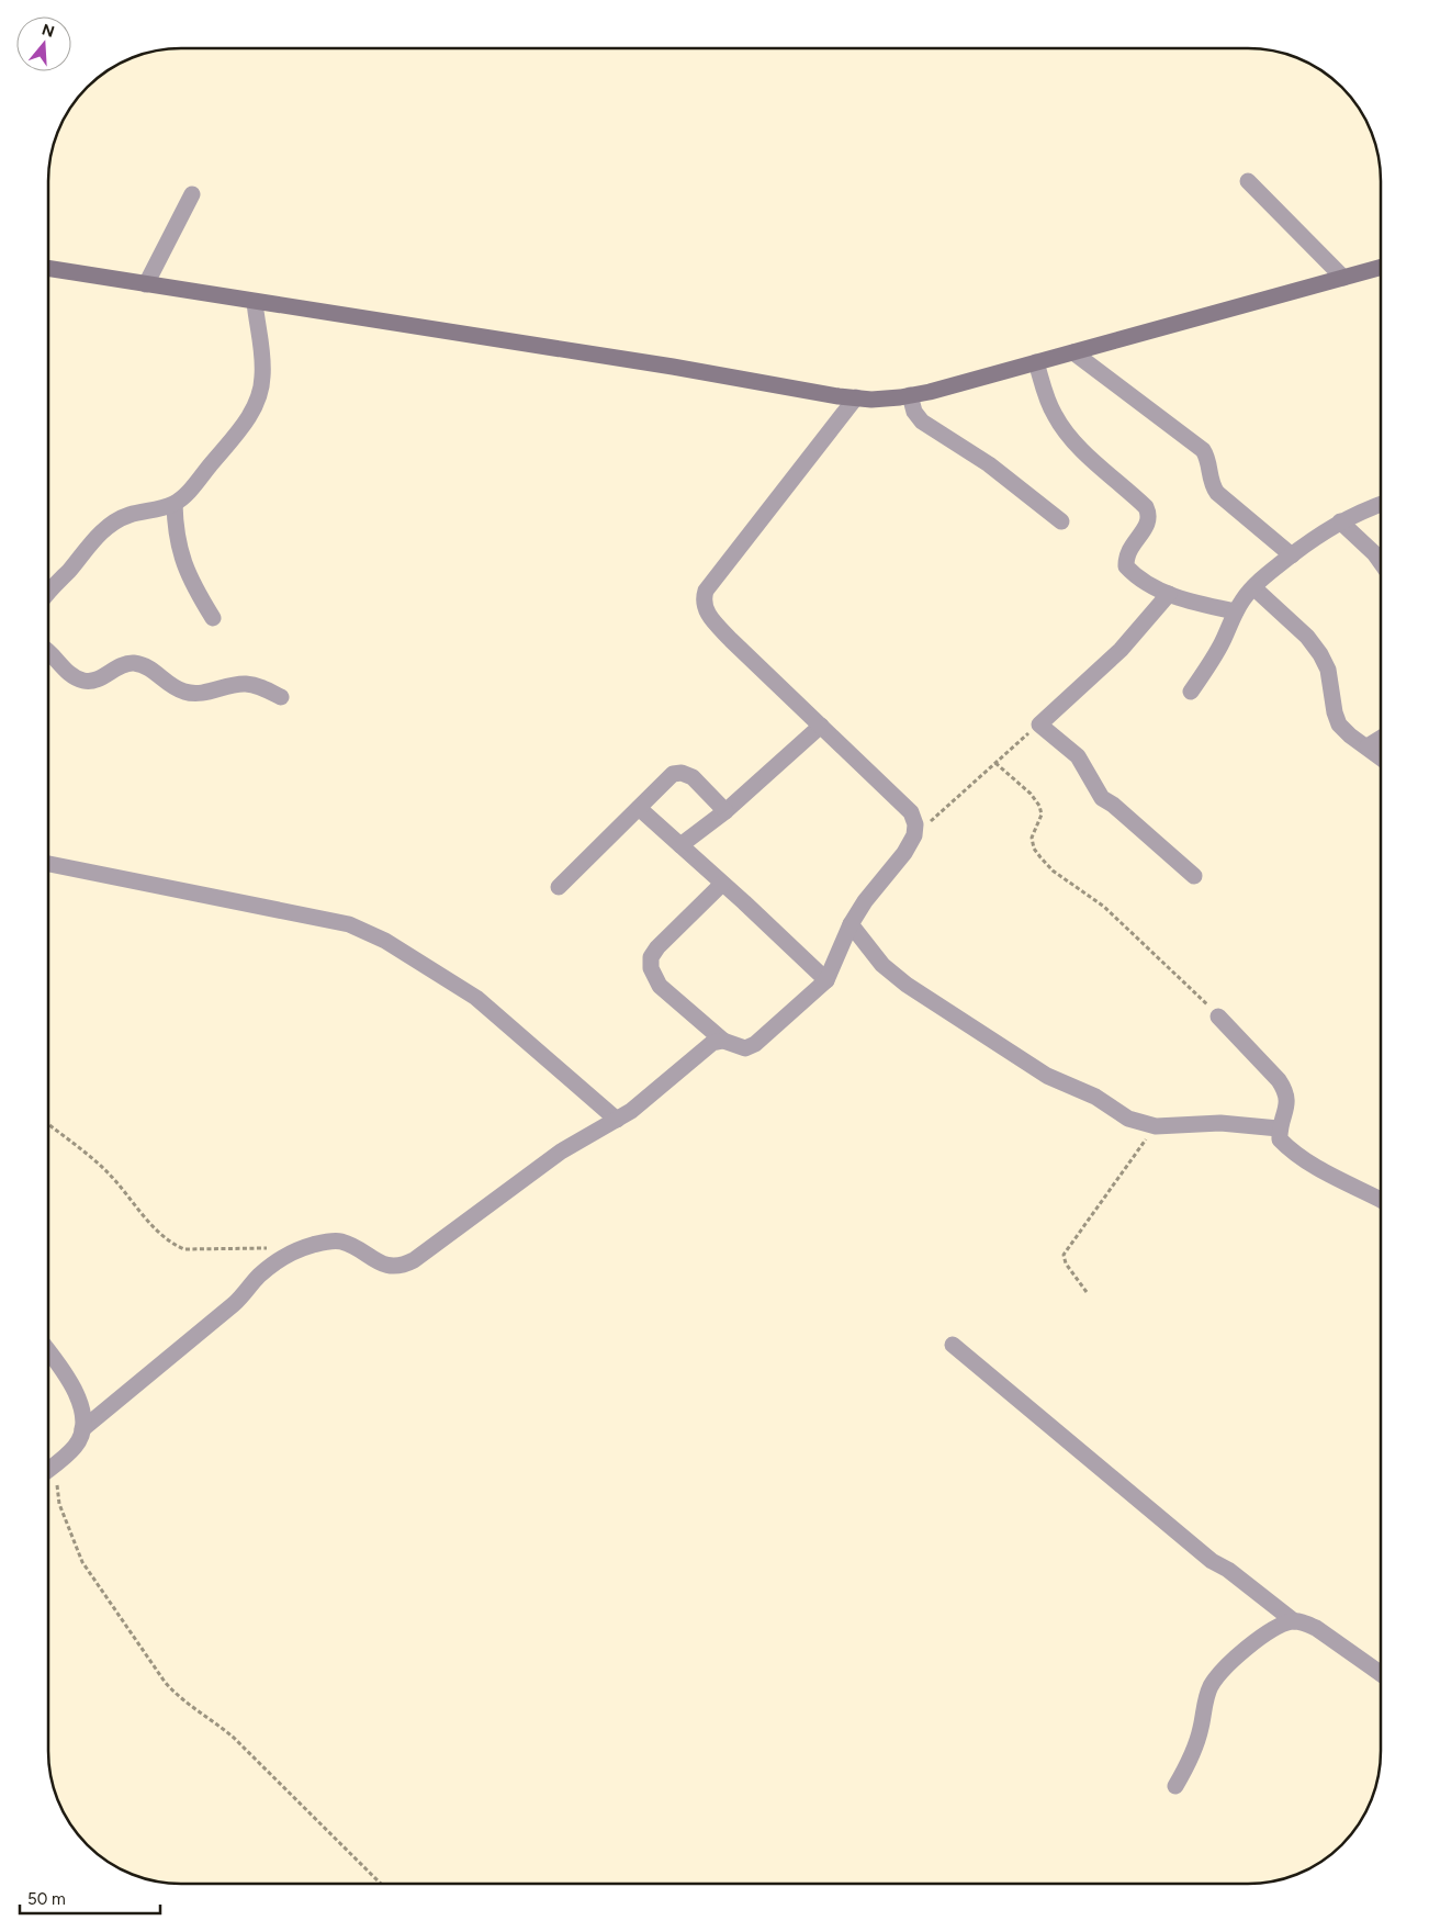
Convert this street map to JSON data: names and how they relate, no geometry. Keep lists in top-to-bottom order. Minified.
{"scale_bar":"50 m","north":"top"}
